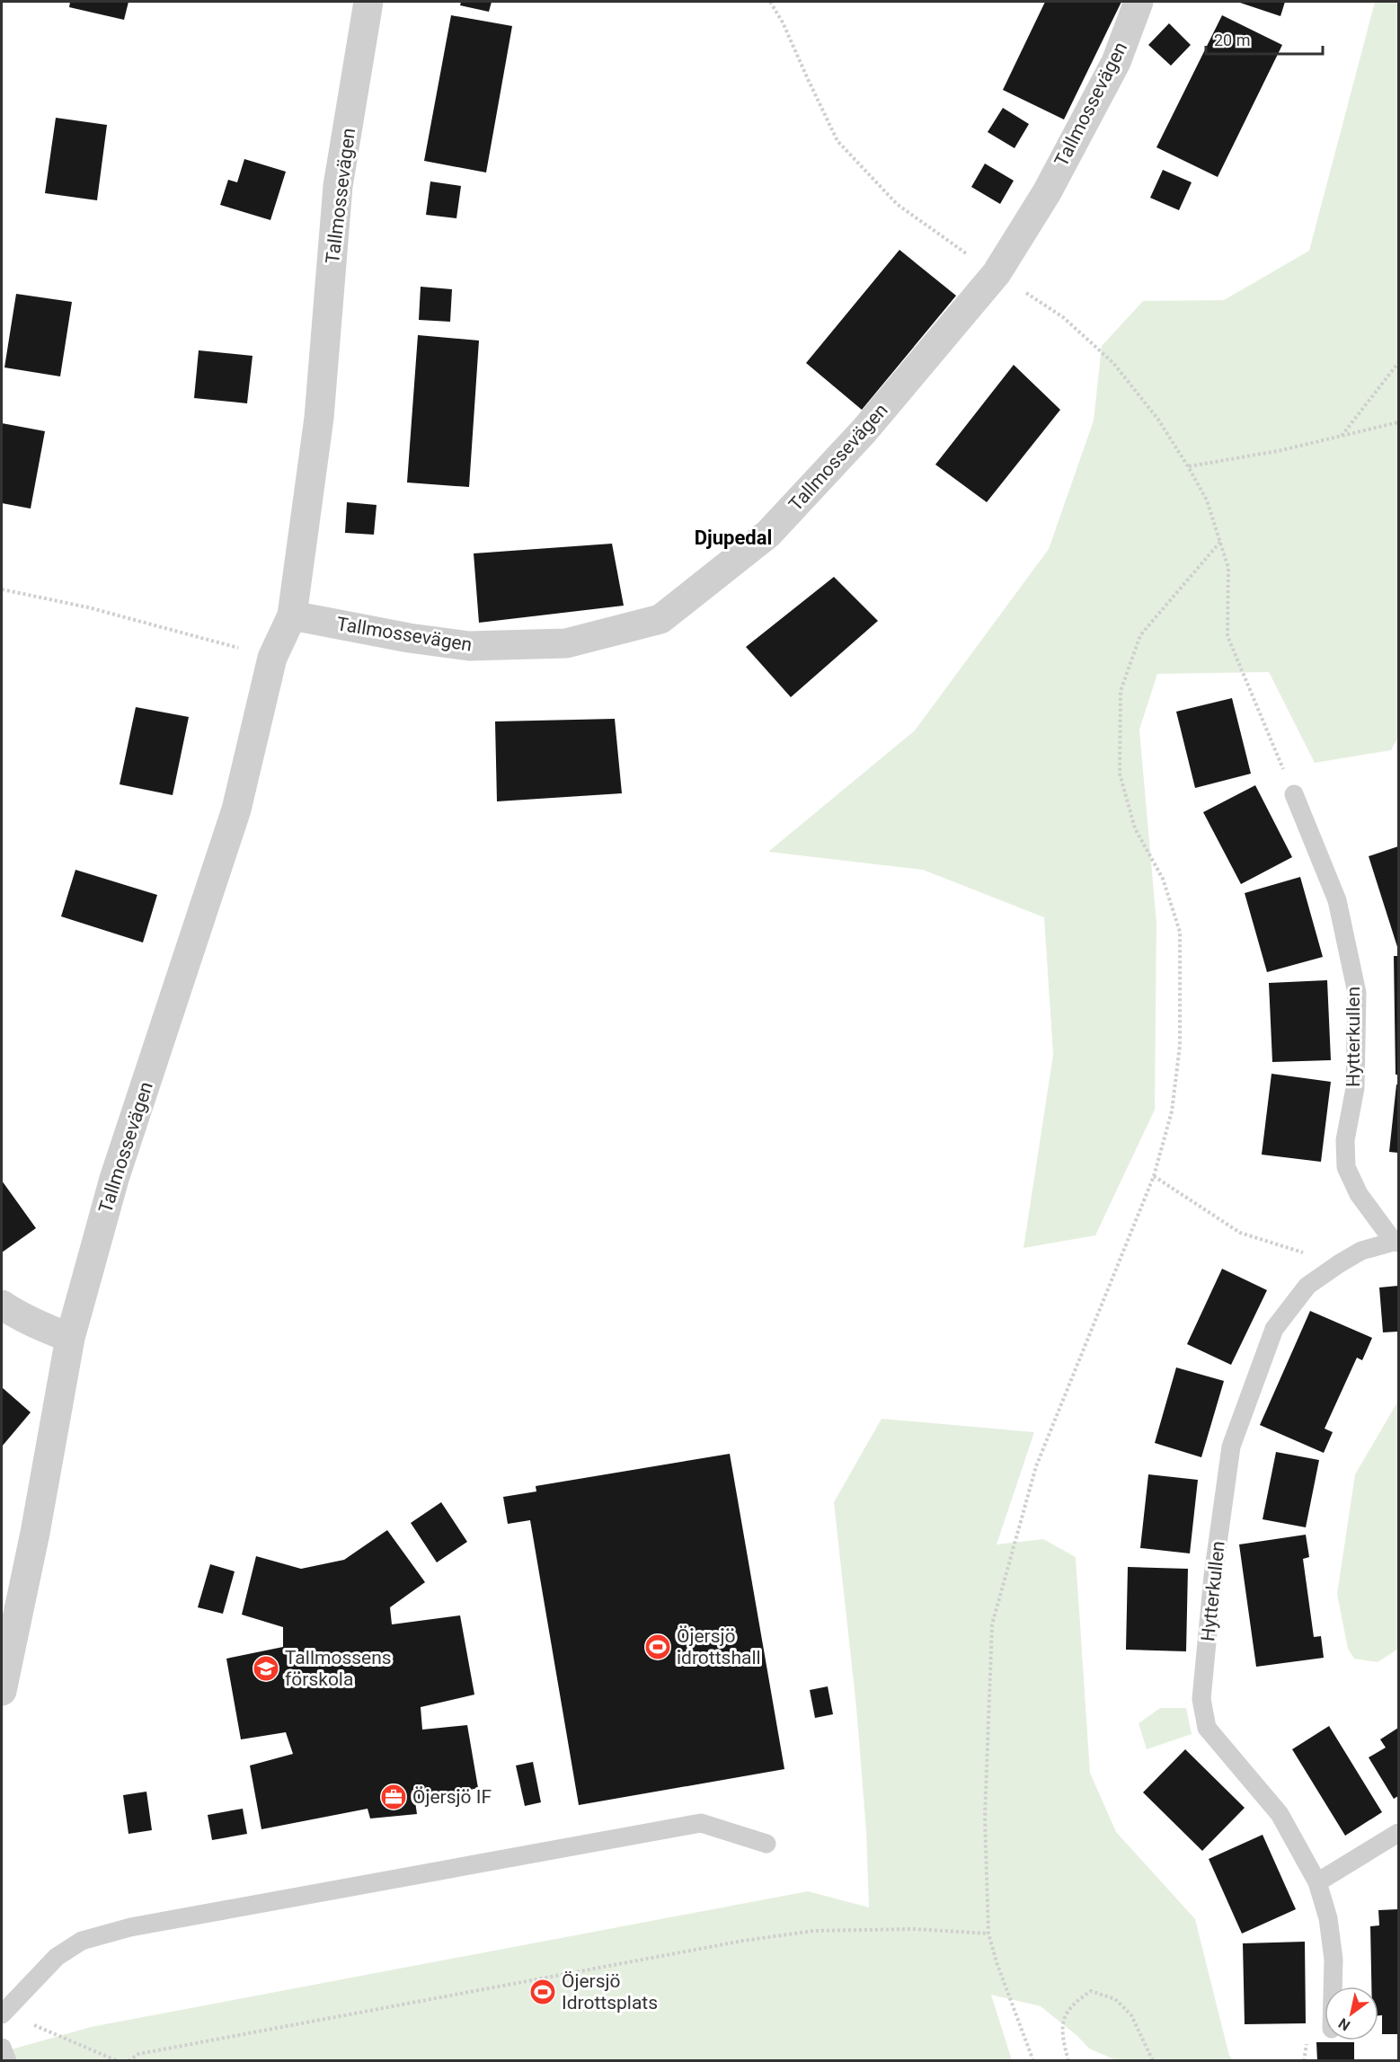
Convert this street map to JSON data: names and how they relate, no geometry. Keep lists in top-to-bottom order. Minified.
{"streets":{"street":["Tallmossevägen"],"lane":["Hytterkullen"]},"districts":["Djupedal"],"places":{"sports":["Öjersjö idrottshall","Öjersjö Idrottsplats"],"school or university":["Tallmossens förskola"],"office":["Öjersjö IF"]},"scale_bar":"20 m","north":"bottom left"}
